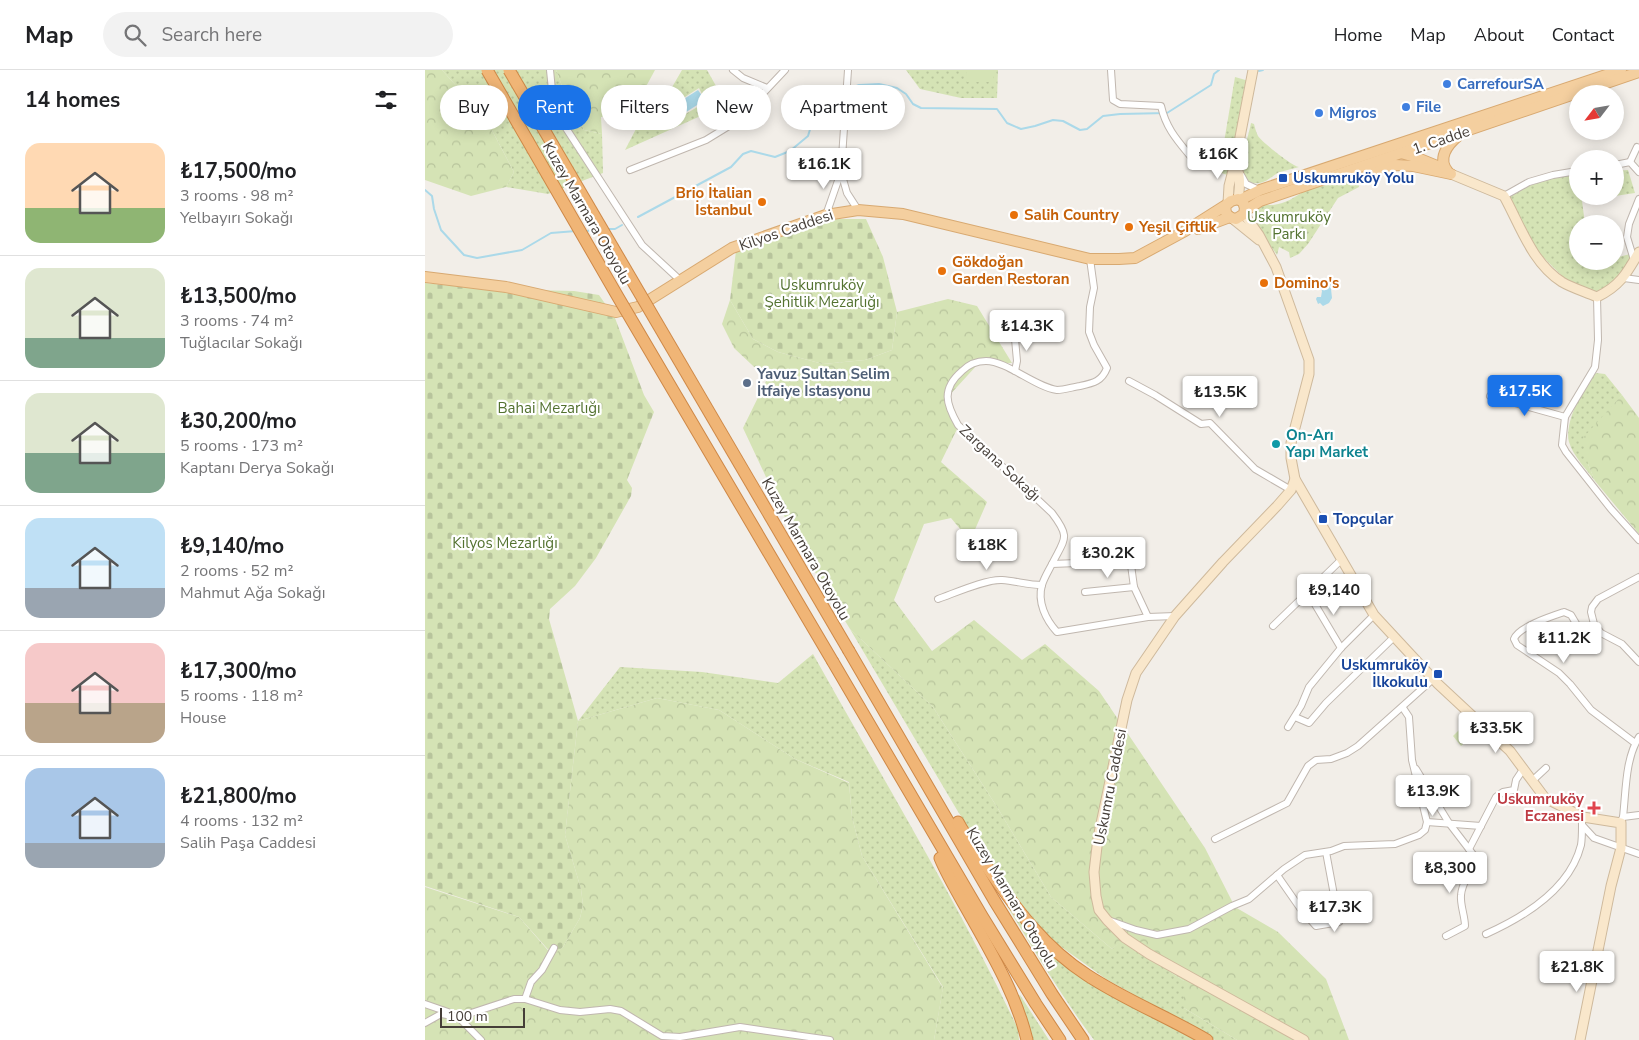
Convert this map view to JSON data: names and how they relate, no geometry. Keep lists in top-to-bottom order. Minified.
{"streets":{"highway":["Kuzey Marmara Otoyolu"],"main road":["1. Cadde","Kilyos Caddesi","Uskumru Caddesi"],"street":["Zargana Sokağı"]},"crossings":[["1. Cadde","Kilyos Caddesi"],["Kilyos Caddesi","Zargana Sokağı"]],"parks":["Uskumruköy Parkı","Uskumruköy Şehitlik Mezarlığı","Bahai Mezarlığı","Kilyos Mezarlığı"],"places":{"other":["CarrefourSA","File","Migros","Brio İtalian İstanbul","Salih Country","Yeşil Çiftlik","Gökdoğan Garden Restoran","Domino's","Yavuz Sultan Selim İtfaiye İstasyonu","On-Arı Yapı Market"],"transit":["Uskumruköy Yolu","Topçular","Uskumruköy İlkokulu"],"health":["Uskumruköy Eczanesi"]},"scale_bar":"100 m","north":"bottom left","page":{"header":"Map","search":"Search here","nav":["Home","Map","About","Contact"],"heading":"14 homes","map_buttons":["+","−"],"chip":["Buy","Rent","Filters","New","Apartment"],"list":[{"name":"₺17,500/mo","note":"3 rooms · 98 m² · Yelbayırı Sokağı"},{"name":"₺13,500/mo","note":"3 rooms · 74 m² · Tuğlacılar Sokağı"},{"name":"₺30,200/mo","note":"5 rooms · 173 m² · Kaptanı Derya Sokağı"},{"name":"₺9,140/mo","note":"2 rooms · 52 m² · Mahmut Ağa Sokağı"},{"name":"₺17,300/mo","note":"5 rooms · 118 m² · House"},{"name":"₺21,800/mo","note":"4 rooms · 132 m² · Salih Paşa Caddesi"}],"price":["₺16K","₺16.1K","₺14.3K","₺17.5K","₺13.5K","₺18K","₺30.2K","₺9,140","₺11.2K","₺33.5K","₺13.9K","₺8,300","₺17.3K","₺21.8K"],"scale":"100 m"}}
